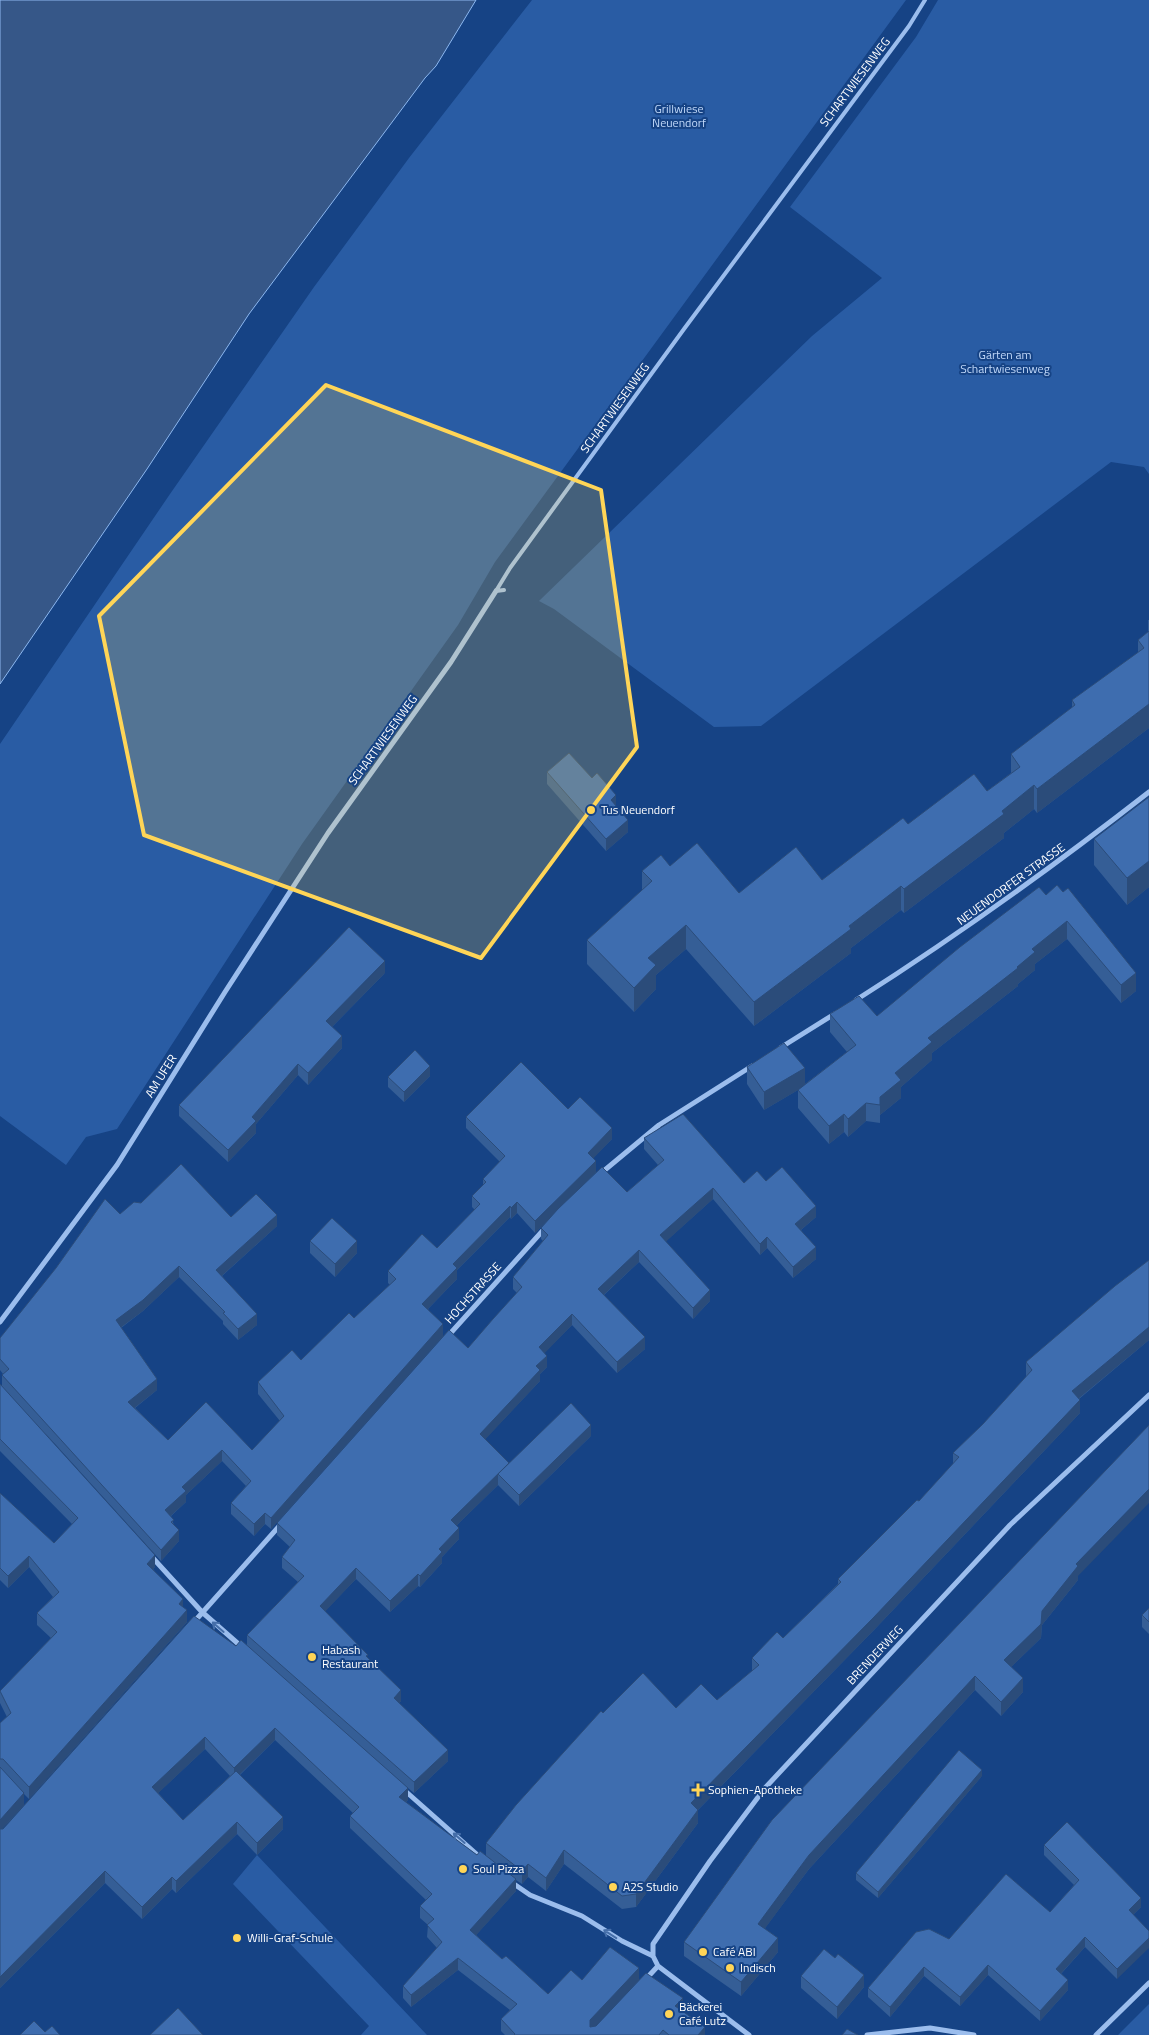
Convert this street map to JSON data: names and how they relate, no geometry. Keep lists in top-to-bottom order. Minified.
{"streets":{"street":["SCHARTWIESENWEG","NEUENDORFER STRASSE","AM UFER","HOCHSTRASSE","BRENDERWEG"]},"crossings":[["SCHARTWIESENWEG","AM UFER"]],"parks":["Grillwiese Neuendorf","Gärten am Schartwiesenweg"],"places":{"other":["Tus Neuendorf","Habash Restaurant","Soul Pizza","A2S Studio","Willi-Graf-Schule","Café ABI","Indisch","Bäckerei Café Lutz"],"health":["Sophien-Apotheke"]}}
